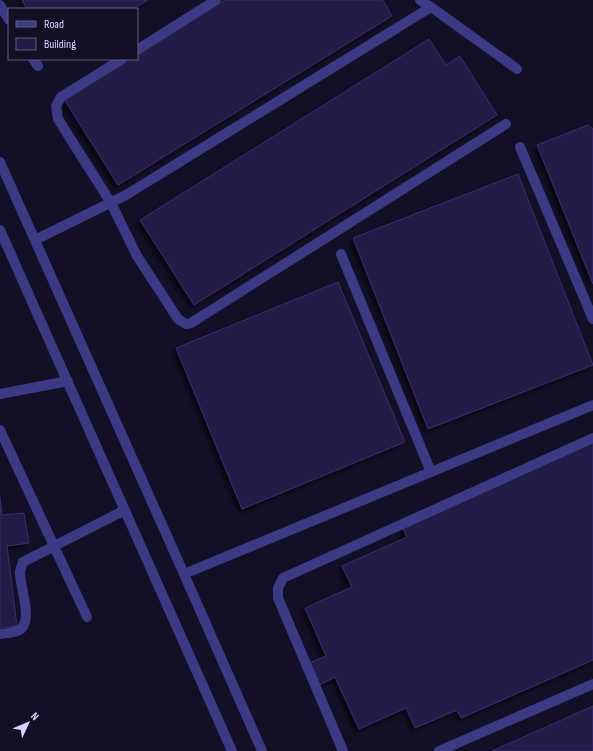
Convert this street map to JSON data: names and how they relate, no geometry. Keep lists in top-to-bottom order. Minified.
{"legend":["Road","Building"],"north":"top right"}
